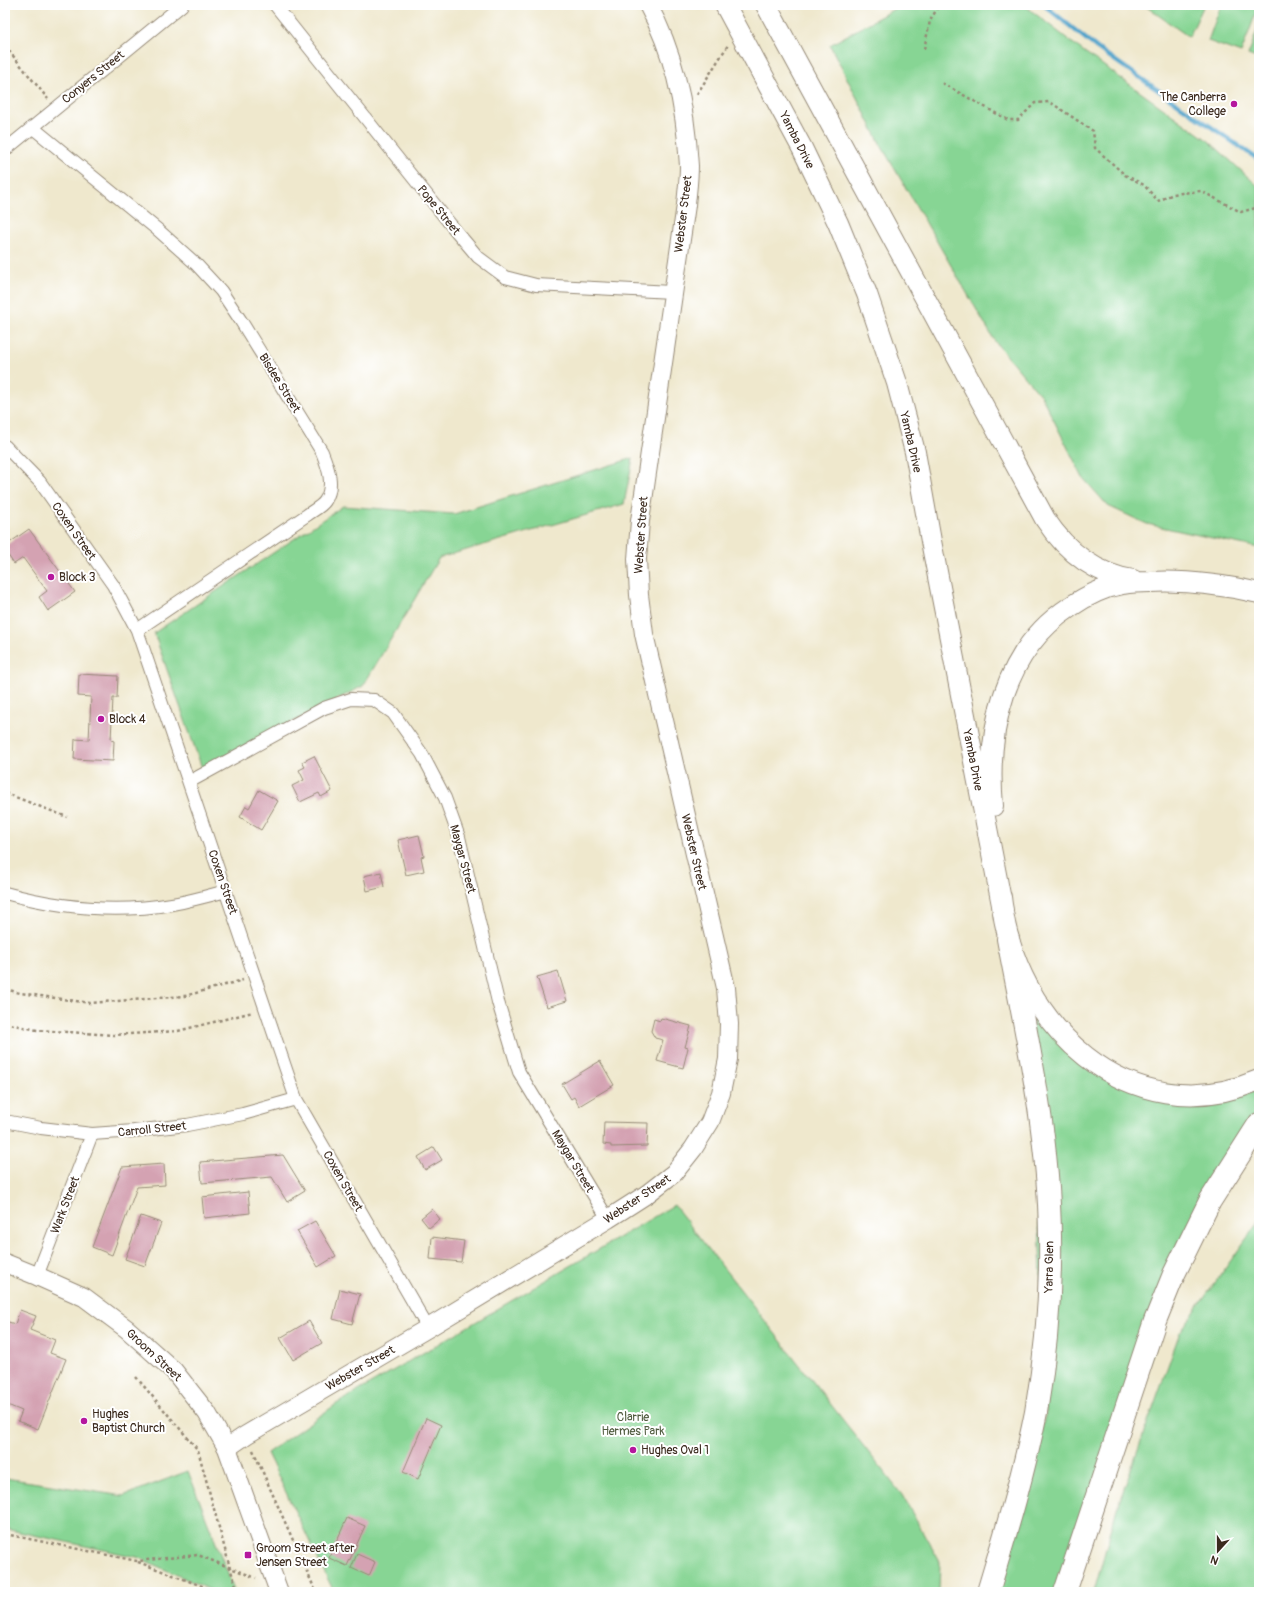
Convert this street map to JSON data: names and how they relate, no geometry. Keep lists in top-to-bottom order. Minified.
{"streets":{"highway":["Yarra Glen"],"main road":["Yamba Drive"],"street":["Conyers Street","Pope Street","Webster Street","Bisdee Street","Coxen Street","Maygar Street","Carroll Street","Wark Street","Groom Street"]},"crossings":[["Conyers Street","Bisdee Street"],["Pope Street","Webster Street"],["Webster Street","Coxen Street"],["Webster Street","Maygar Street"],["Webster Street","Groom Street"],["Bisdee Street","Coxen Street"],["Coxen Street","Maygar Street"],["Coxen Street","Carroll Street"],["Carroll Street","Wark Street"],["Wark Street","Groom Street"]],"parks":["Clarrie Hermes Park"],"places":{"other":["The Canberra College","Block 3","Block 4","Hughes Baptist Church","Hughes Oval 1"],"transit":["Groom Street after Jensen Street"]},"north":"bottom"}
